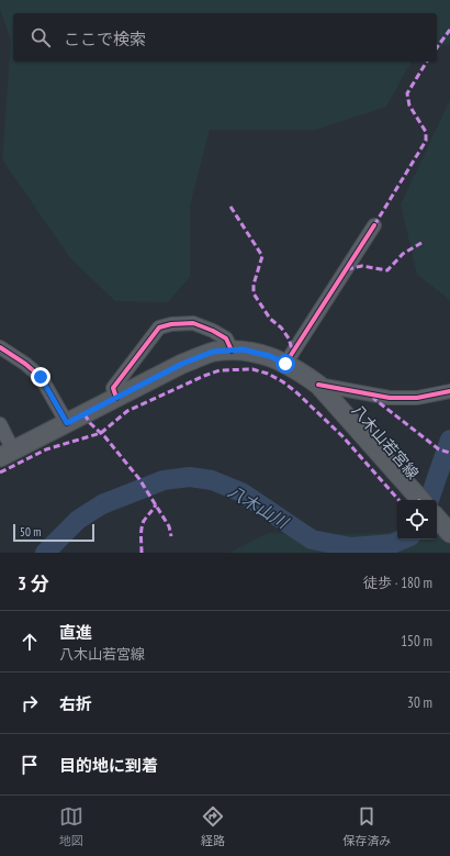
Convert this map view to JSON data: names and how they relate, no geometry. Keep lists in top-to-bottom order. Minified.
{"streets":{"main road":["八木山若宮線"]},"water":["八木山川"],"scale_bar":"50 m","page":{"search":"ここで検索","scale":"50 m","heading":["3 分","徒歩 · 180 m"],"list":[["直進","八木山若宮線","150 m"],["右折","30 m"],"目的地に到着"],"nav":["地図","経路","保存済み"]}}
